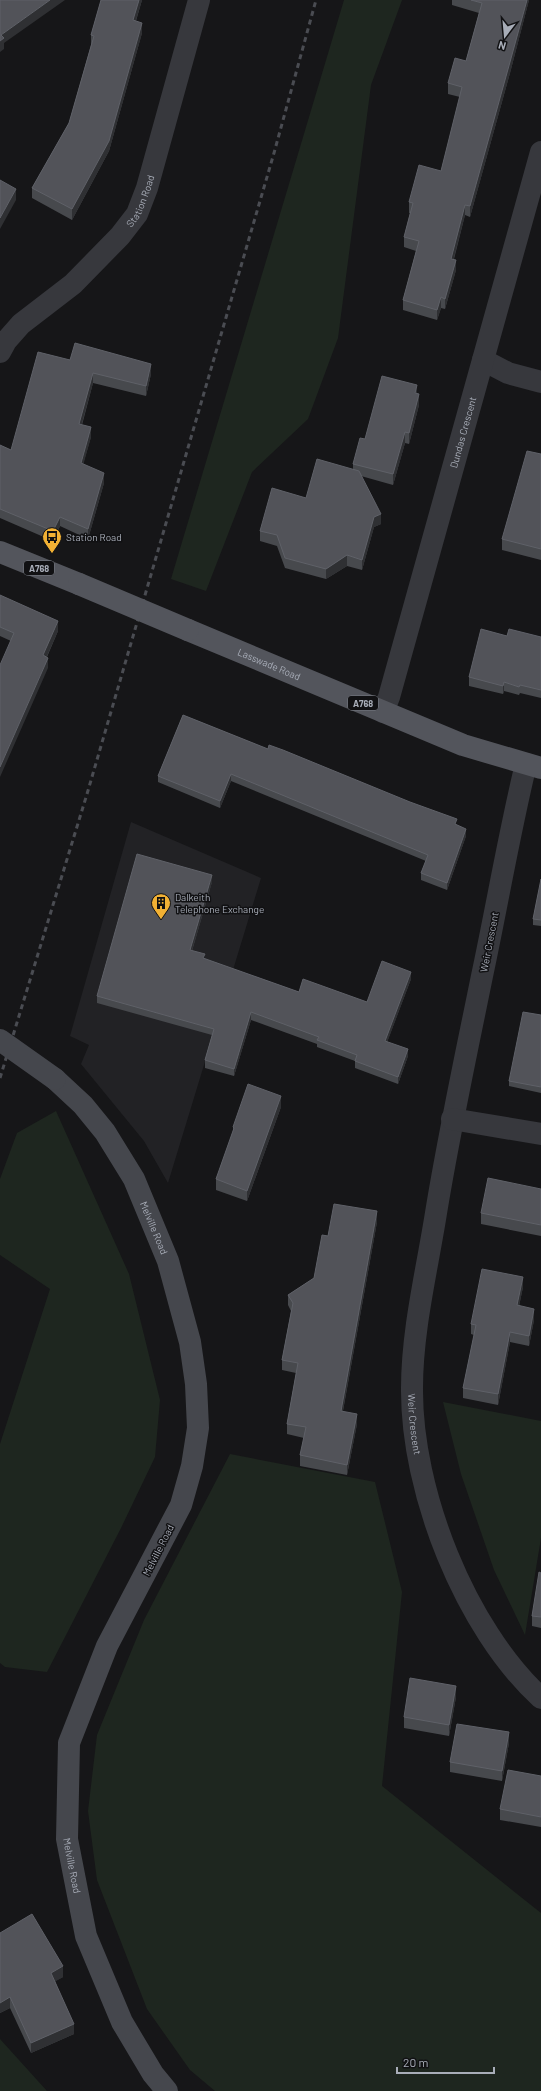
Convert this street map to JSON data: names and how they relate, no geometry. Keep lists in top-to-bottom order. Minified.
{"streets":{"main road":["A768","Lasswade Road","Melville Road"],"street":["Station Road","Dundas Crescent","Weir Crescent"]},"crossings":[["Dundas Crescent","Lasswade Road"],["Lasswade Road","Weir Crescent"]],"places":{"bus stop":["Station Road"],"building":["Dalkeith Telephone Exchange"]},"scale_bar":"20 m","north":"bottom"}
